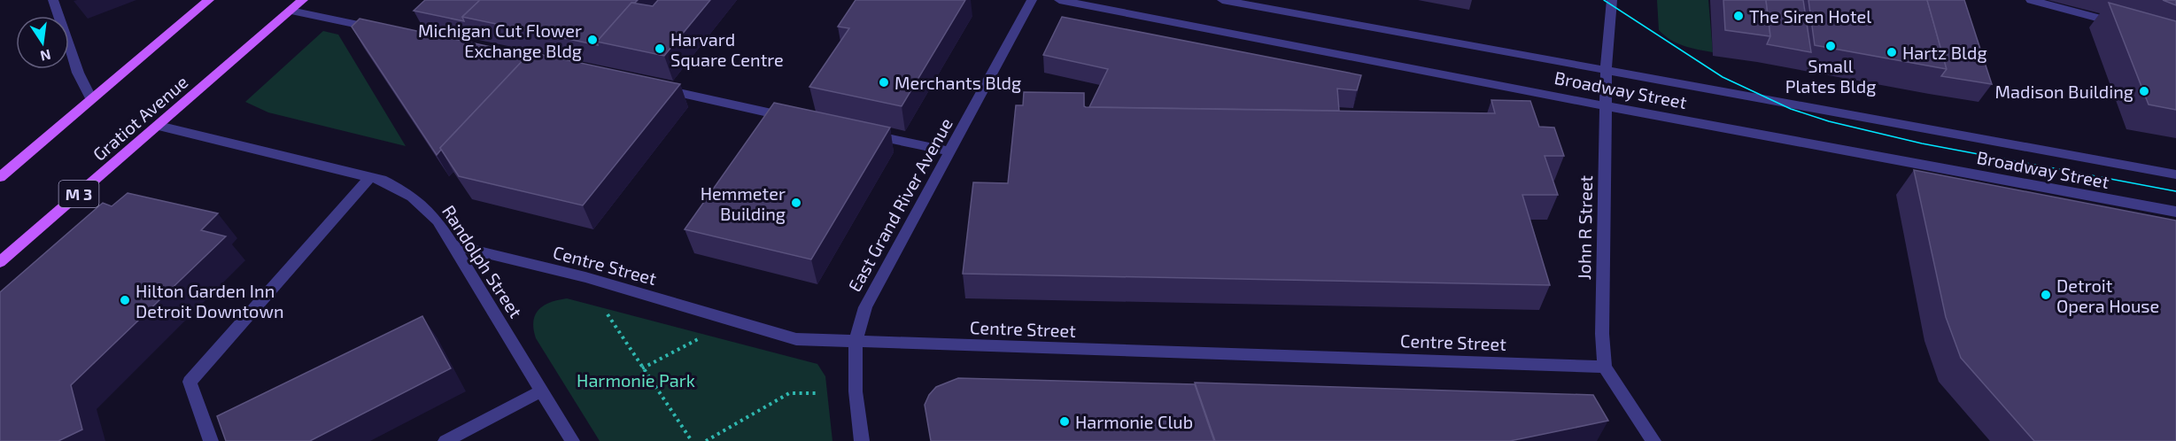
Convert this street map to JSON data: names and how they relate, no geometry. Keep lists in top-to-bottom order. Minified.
{"streets":{"main road":["Gratiot Avenue","M 3"],"street":["Broadway Street","East Grand River Avenue","John R Street","Randolph Street","Centre Street"]},"crossings":[["Broadway Street","John R Street"],["Gratiot Avenue","Randolph Street"],["East Grand River Avenue","Centre Street"],["John R Street","Centre Street"],["Randolph Street","Centre Street"]],"parks":["Harmonie Park"],"places":["The Siren Hotel","Michigan Cut Flower Exchange Bldg","Small Plates Bldg","Harvard Square Centre","Hartz Bldg","Merchants Bldg","Madison Building","Hemmeter Building","Detroit Opera House","Hilton Garden Inn Detroit Downtown","Harmonie Club"],"north":"bottom"}
